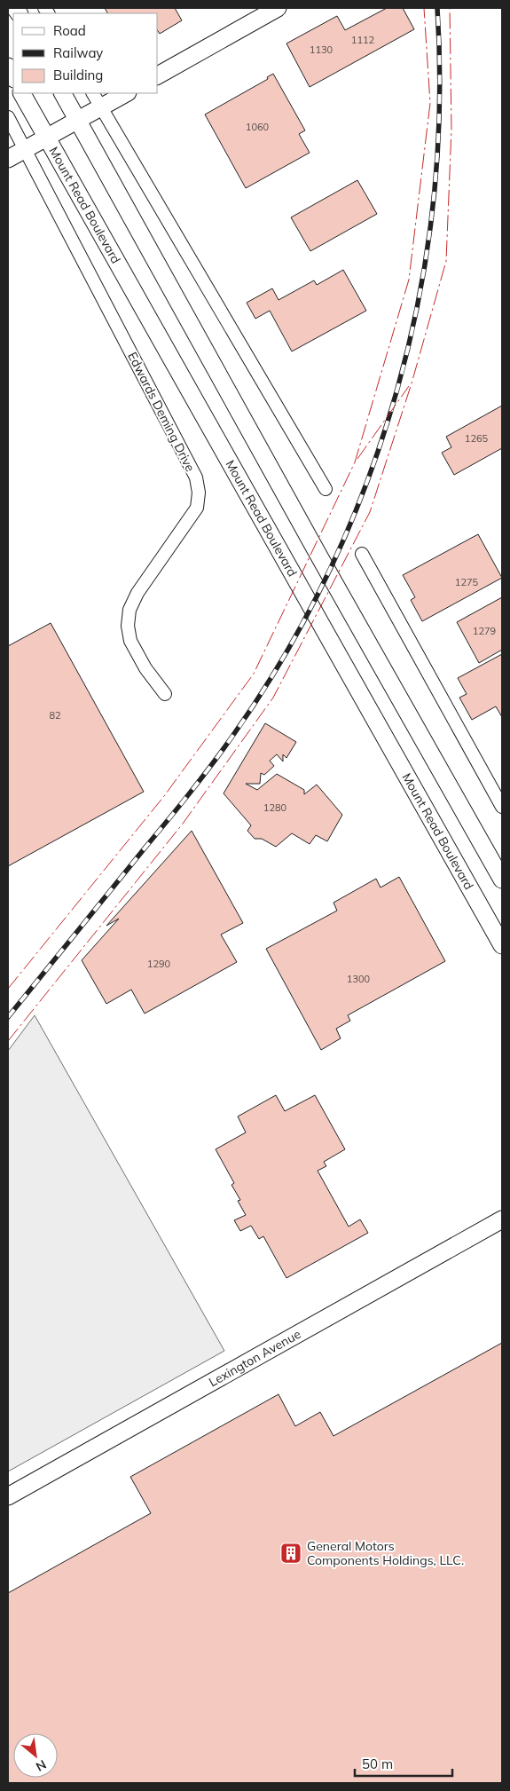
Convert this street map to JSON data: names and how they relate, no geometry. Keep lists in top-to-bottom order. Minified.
{"streets":{"main road":["Mount Read Boulevard","Lexington Avenue"],"street":["Edwards Deming Drive"]},"places":{"building":["General Motors Components Holdings, LLC."]},"house_numbers":["1112","1130","1060","1265","1275","1279","82","1280","1290","1300"],"legend":["Road","Railway","Building"],"scale_bar":"50 m","north":"bottom right"}
